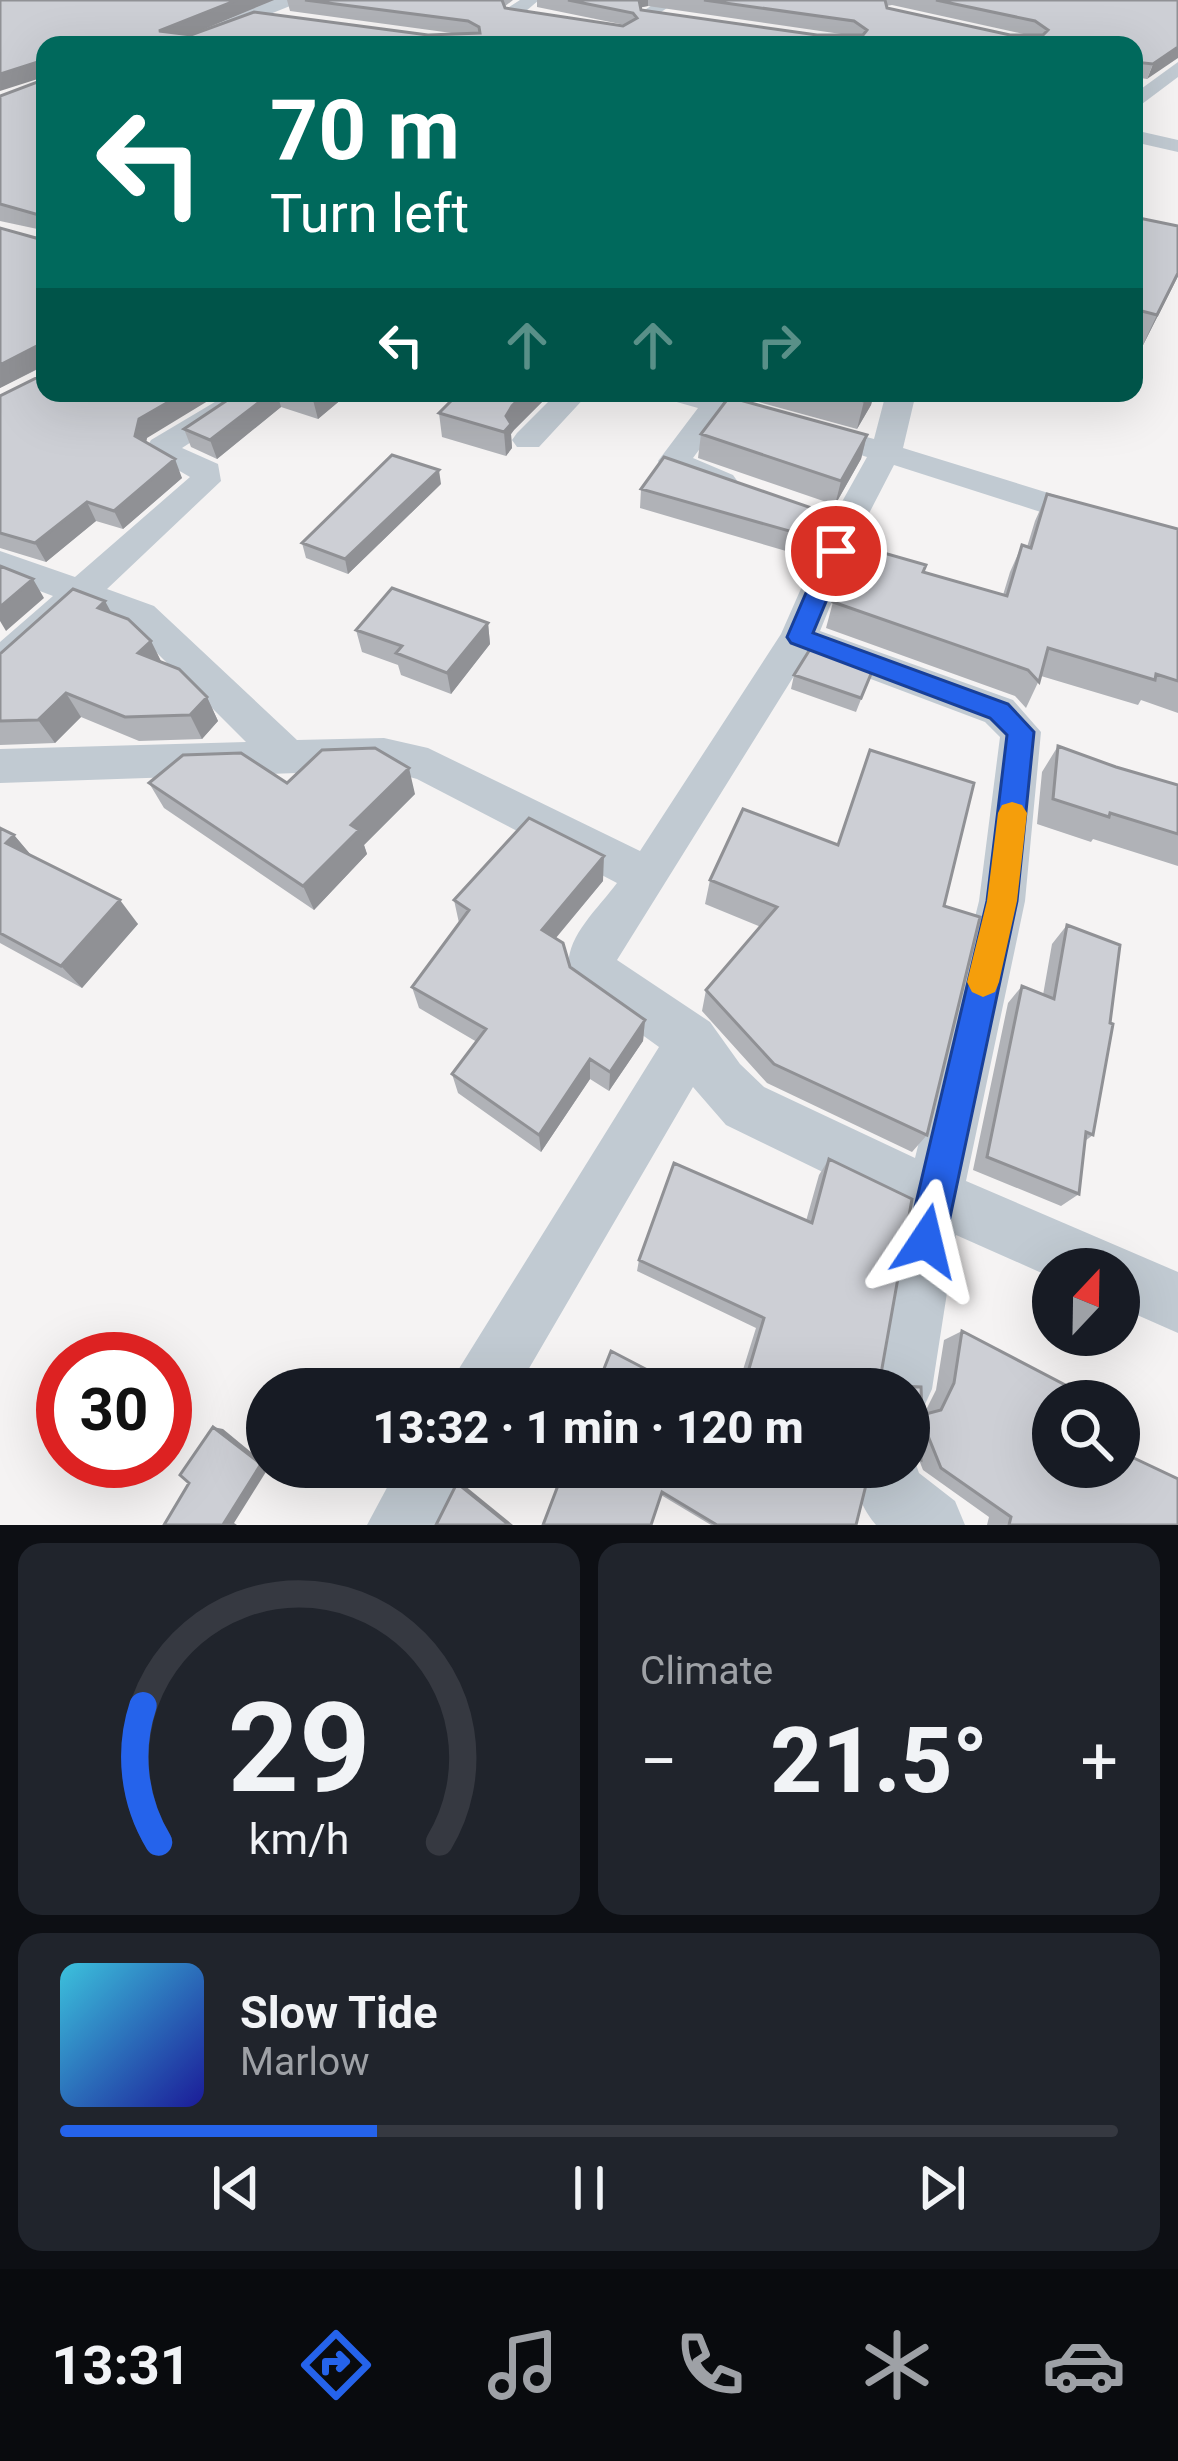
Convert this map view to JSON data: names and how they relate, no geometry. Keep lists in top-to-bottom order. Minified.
{"north":"top","page":{"turn":["70 m","Turn left"],"limit":"30","trip":"13:32 · 1 min · 120 m","tile":"Climate","heat":["−","21.5°","+"],"song":["Slow Tide","Marlow"],"tabs":"13:31","gauge":["29","km/h"]}}
